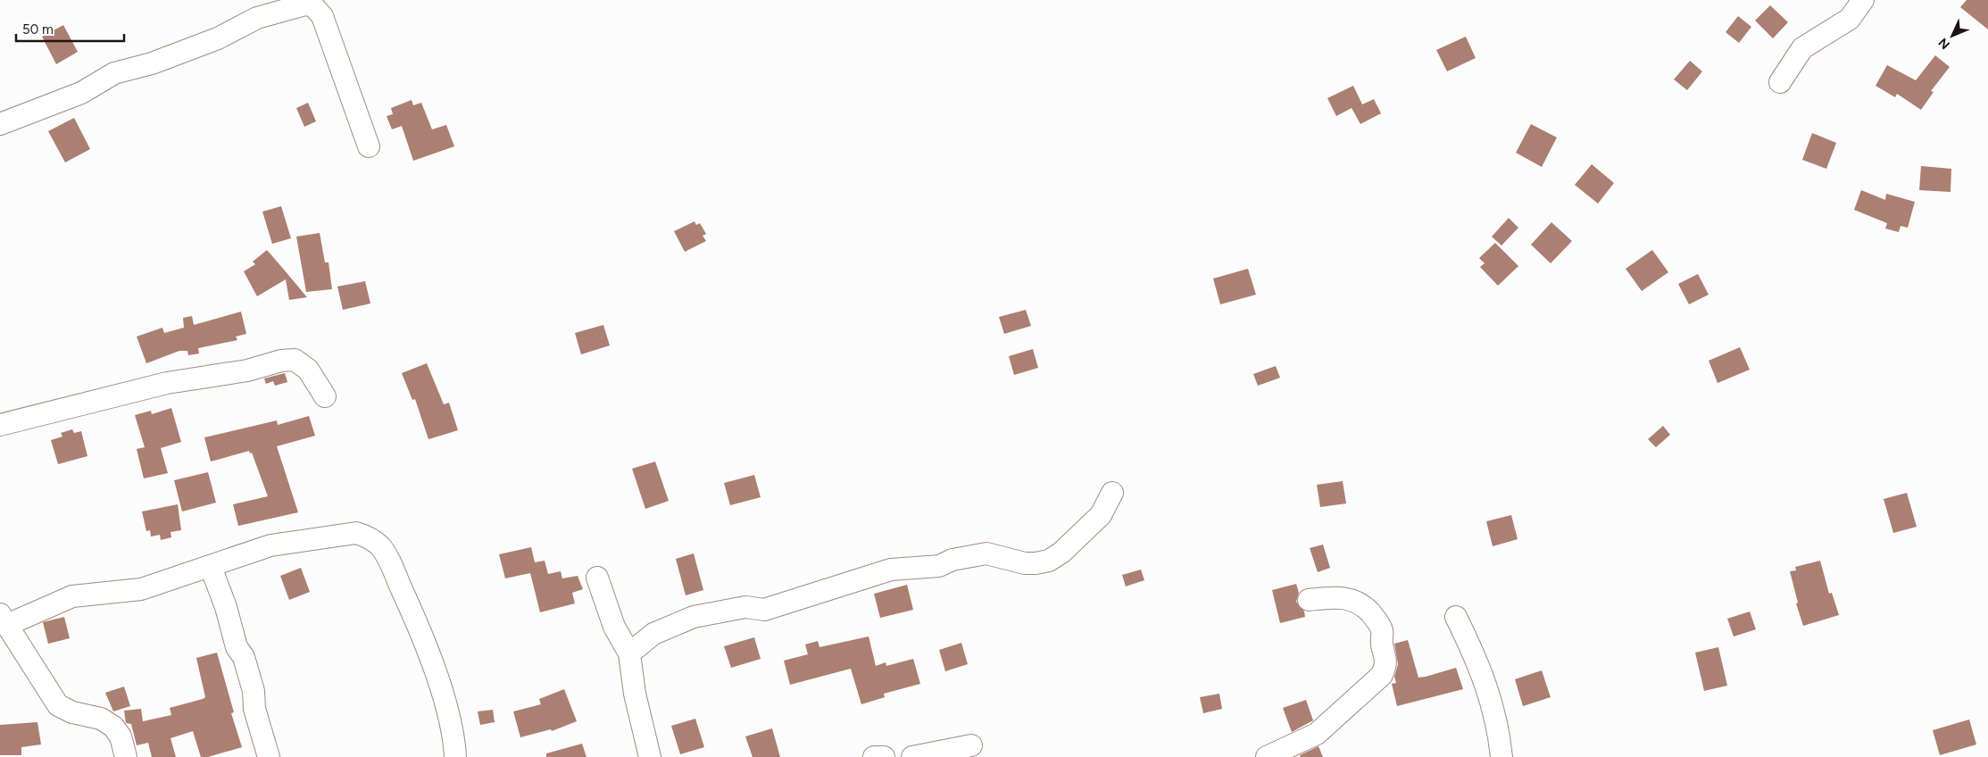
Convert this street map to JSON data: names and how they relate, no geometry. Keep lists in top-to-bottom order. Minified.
{"scale_bar":"50 m","north":"bottom left"}
